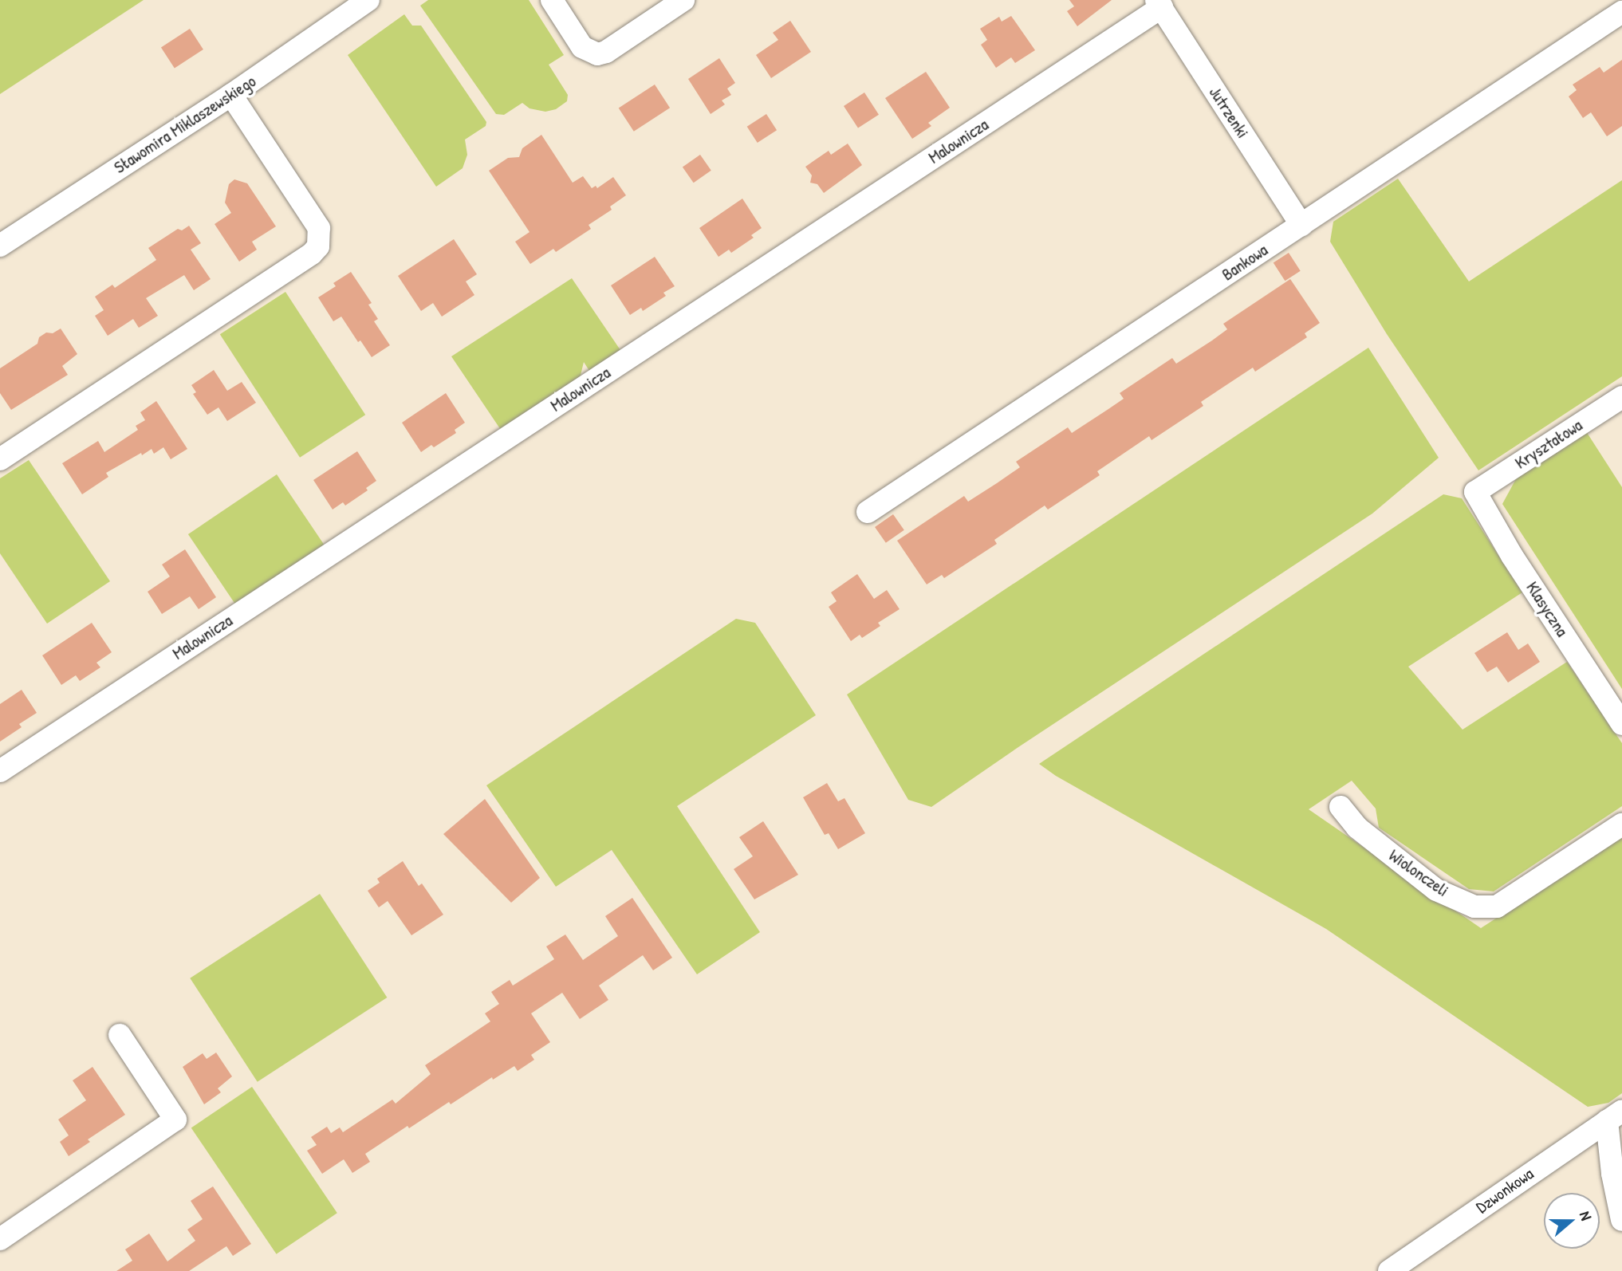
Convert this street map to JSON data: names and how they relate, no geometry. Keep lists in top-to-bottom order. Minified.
{"streets":{"street":["Jutrzenki","Sławomira Miklaszewskiego","Malownicza","Bankowa","Kryształowa","Klasyczna","Wiolonczeli","Dzwonkowa"]},"crossings":[["Jutrzenki","Malownicza"],["Jutrzenki","Bankowa"],["Kryształowa","Klasyczna"]],"north":"right"}
